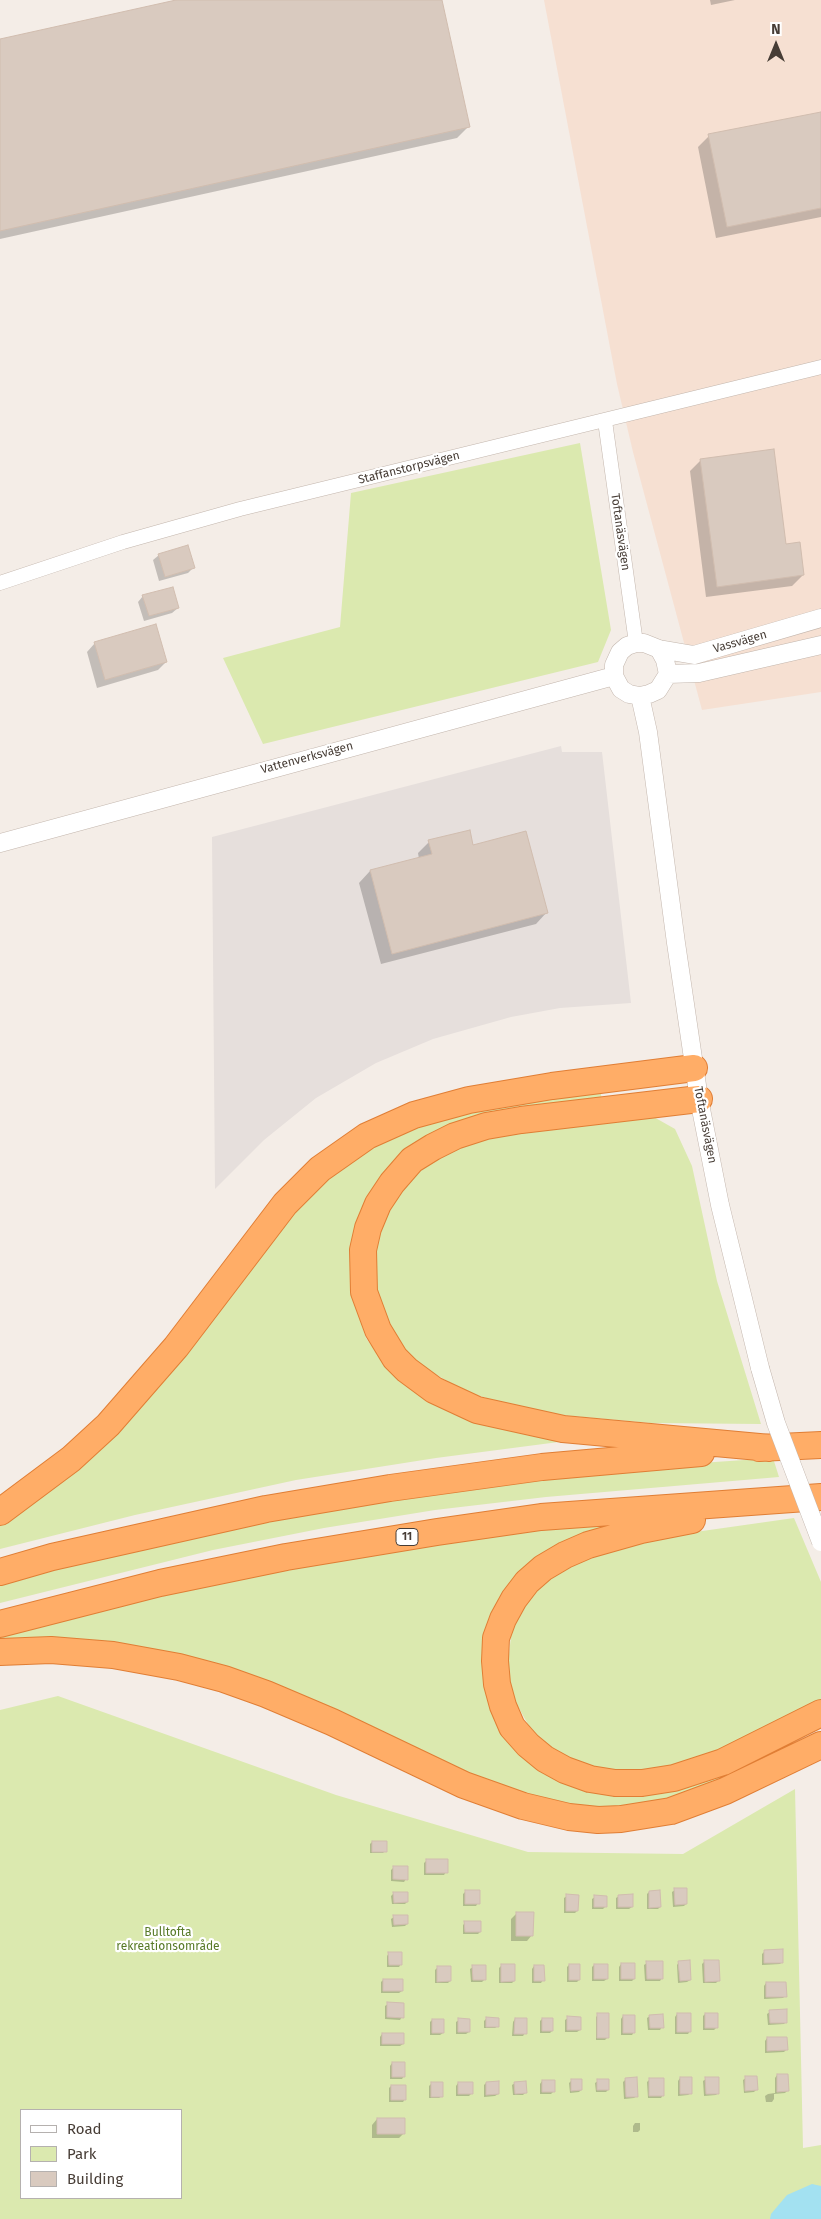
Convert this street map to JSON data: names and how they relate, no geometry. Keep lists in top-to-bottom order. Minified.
{"streets":{"highway":["11"],"street":["Staffanstorpsvägen","Toftanäsvägen","Vassvägen","Vattenverksvägen"]},"crossings":[["Staffanstorpsvägen","Toftanäsvägen"],["Toftanäsvägen","Vassvägen"],["Toftanäsvägen","Vattenverksvägen"],["Vassvägen","Vattenverksvägen"]],"parks":["Bulltofta rekreationsområde"],"legend":["Road","Park","Building"],"north":"top"}
